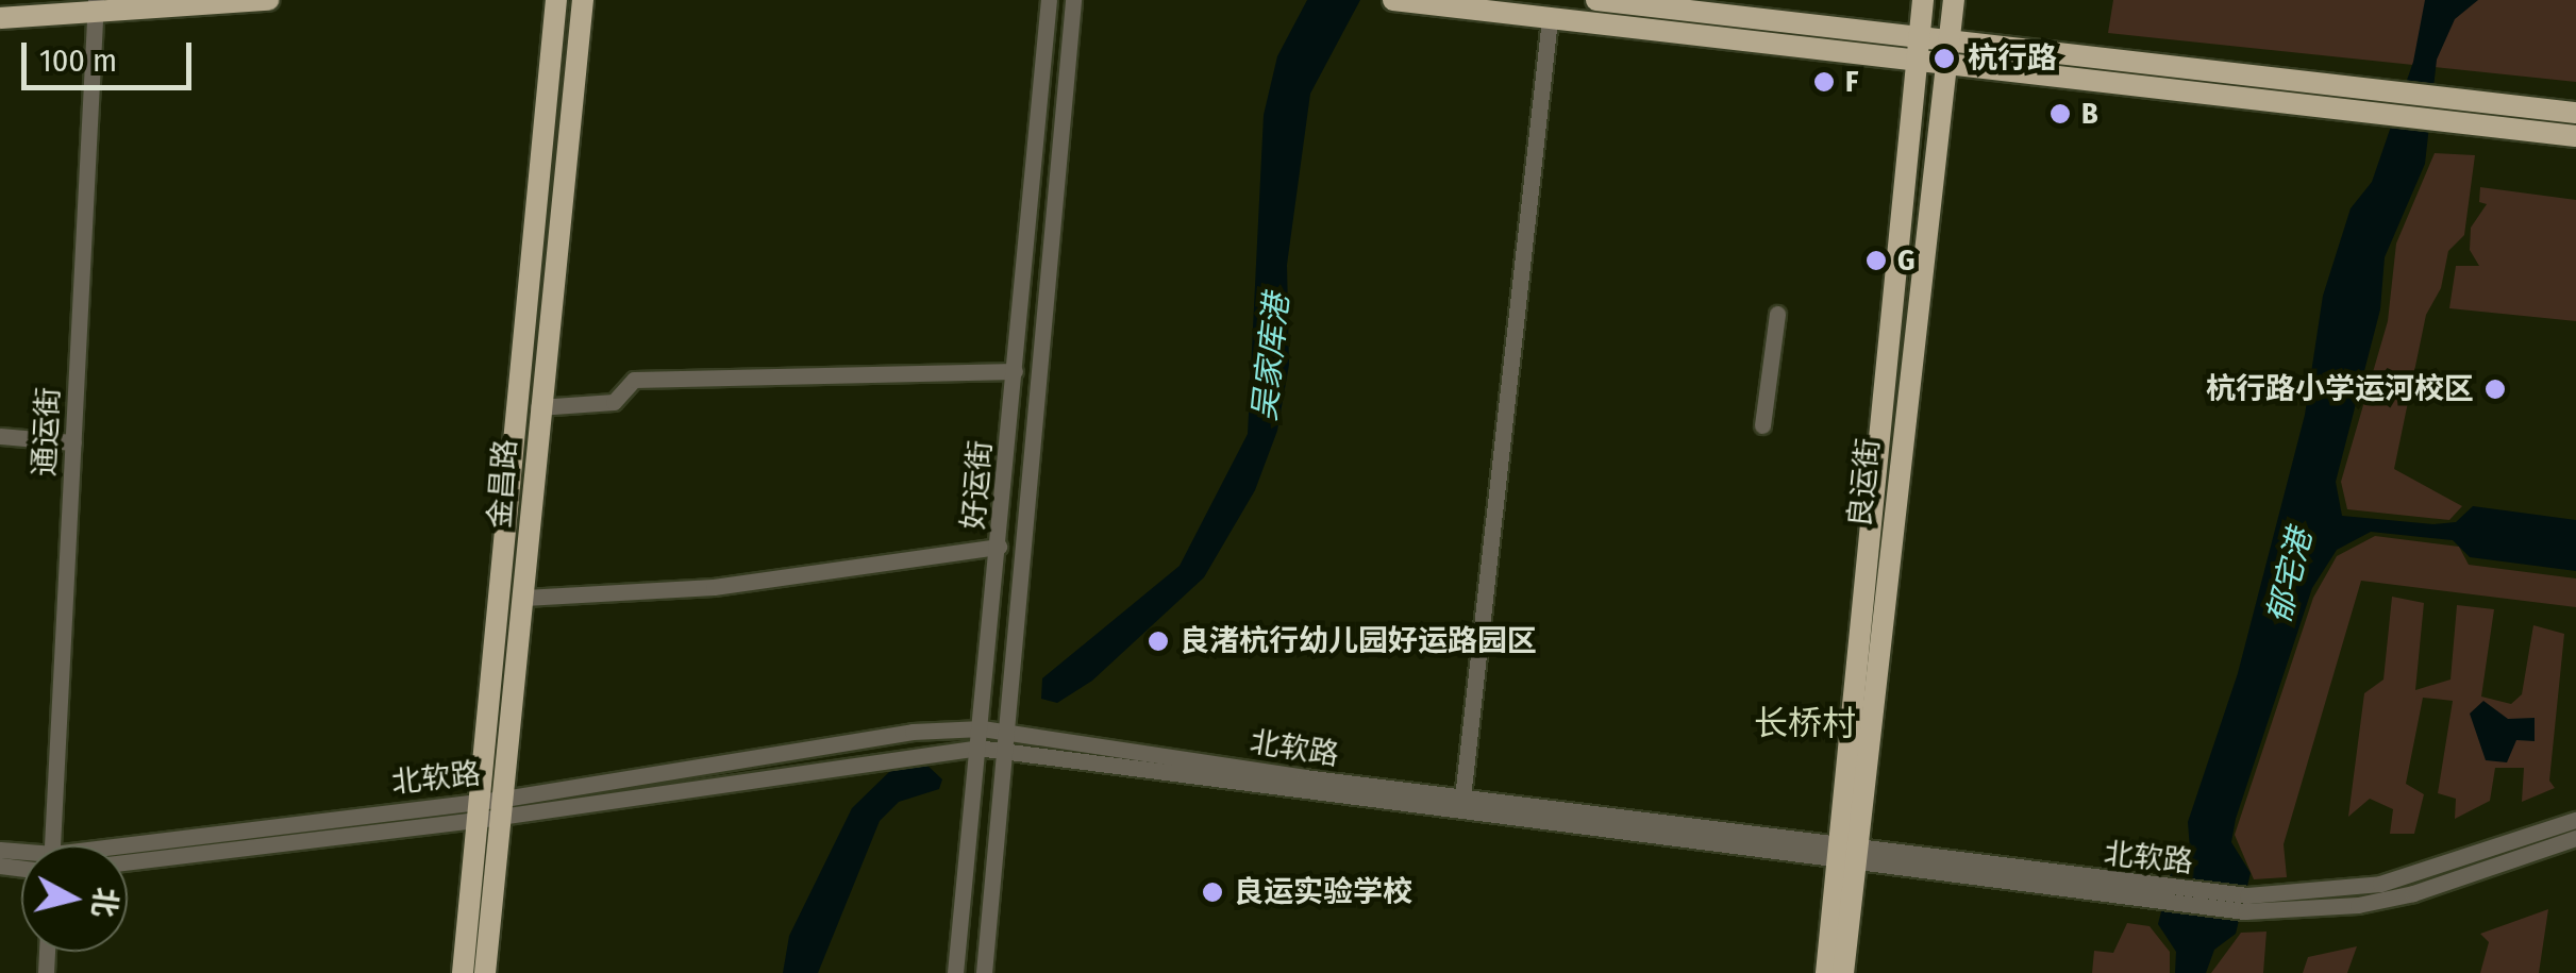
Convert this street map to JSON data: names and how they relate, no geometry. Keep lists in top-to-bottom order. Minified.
{"streets":{"main road":["良运街","金昌路"],"street":["通运街","好运街","北软路"]},"crossings":[["良运街","北软路"],["金昌路","北软路"],["好运街","北软路"]],"districts":["长桥村"],"water":["吴家库港","郁宅港"],"places":["杭行路","F","B","G","杭行路小学运河校区","良渚杭行幼儿园好运路园区","良运实验学校"],"scale_bar":"100 m","north":"right"}
